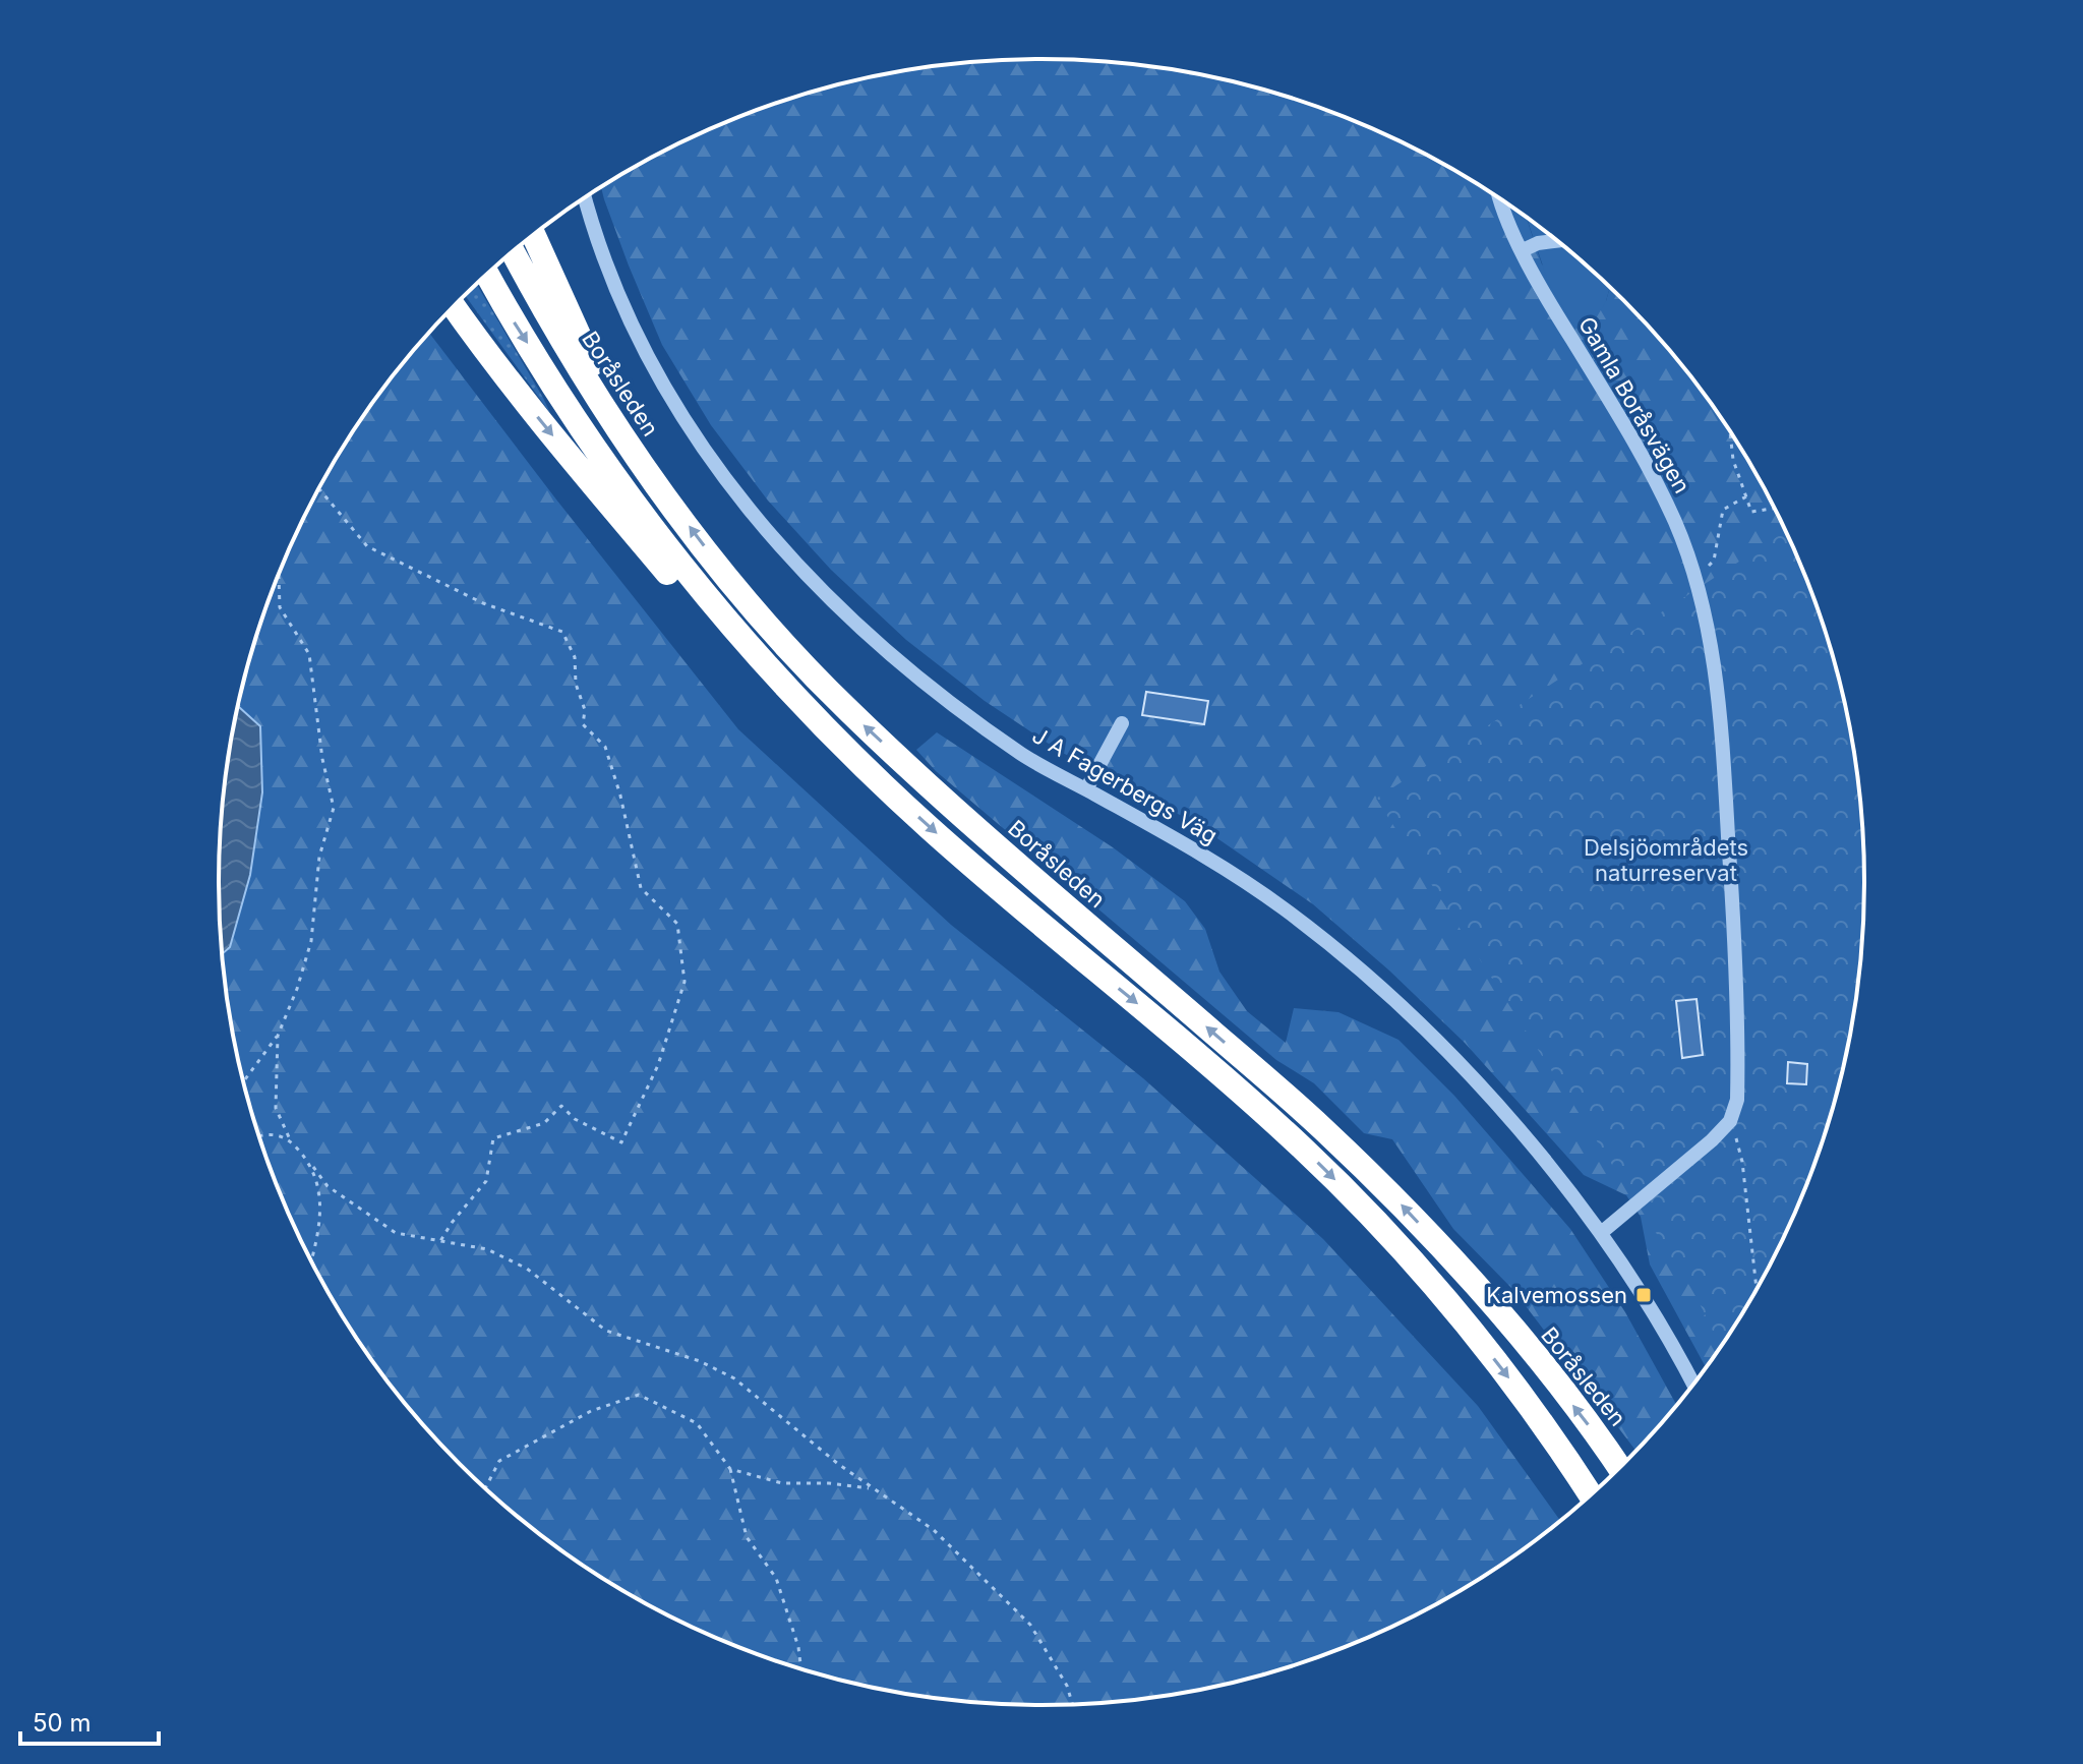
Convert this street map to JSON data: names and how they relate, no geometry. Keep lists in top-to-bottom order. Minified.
{"streets":{"highway":["Boråsleden"],"street":["Gamla Boråsvägen","J A Fagerbergs Väg"]},"parks":["Delsjöområdets naturreservat"],"places":{"transit":["Kalvemossen"]},"scale_bar":"50 m"}
